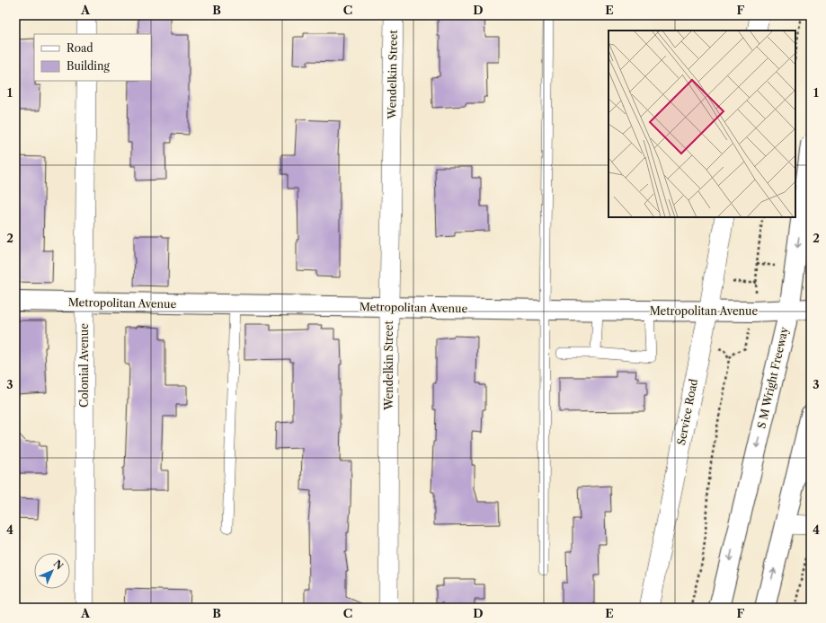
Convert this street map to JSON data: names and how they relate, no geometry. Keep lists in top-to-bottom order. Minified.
{"streets":{"street":["Wendelkin Street","Metropolitan Avenue","Colonial Avenue","S M Wright Freeway","Service Road"]},"crossings":[["Wendelkin Street","Metropolitan Avenue"],["Metropolitan Avenue","Colonial Avenue"],["Metropolitan Avenue","S M Wright Freeway"],["Metropolitan Avenue","Service Road"]],"legend":["Road","Building"],"north":"top right","grid":{"columns":["A","B","C","D","E","F"],"rows":["1","2","3","4"]}}
